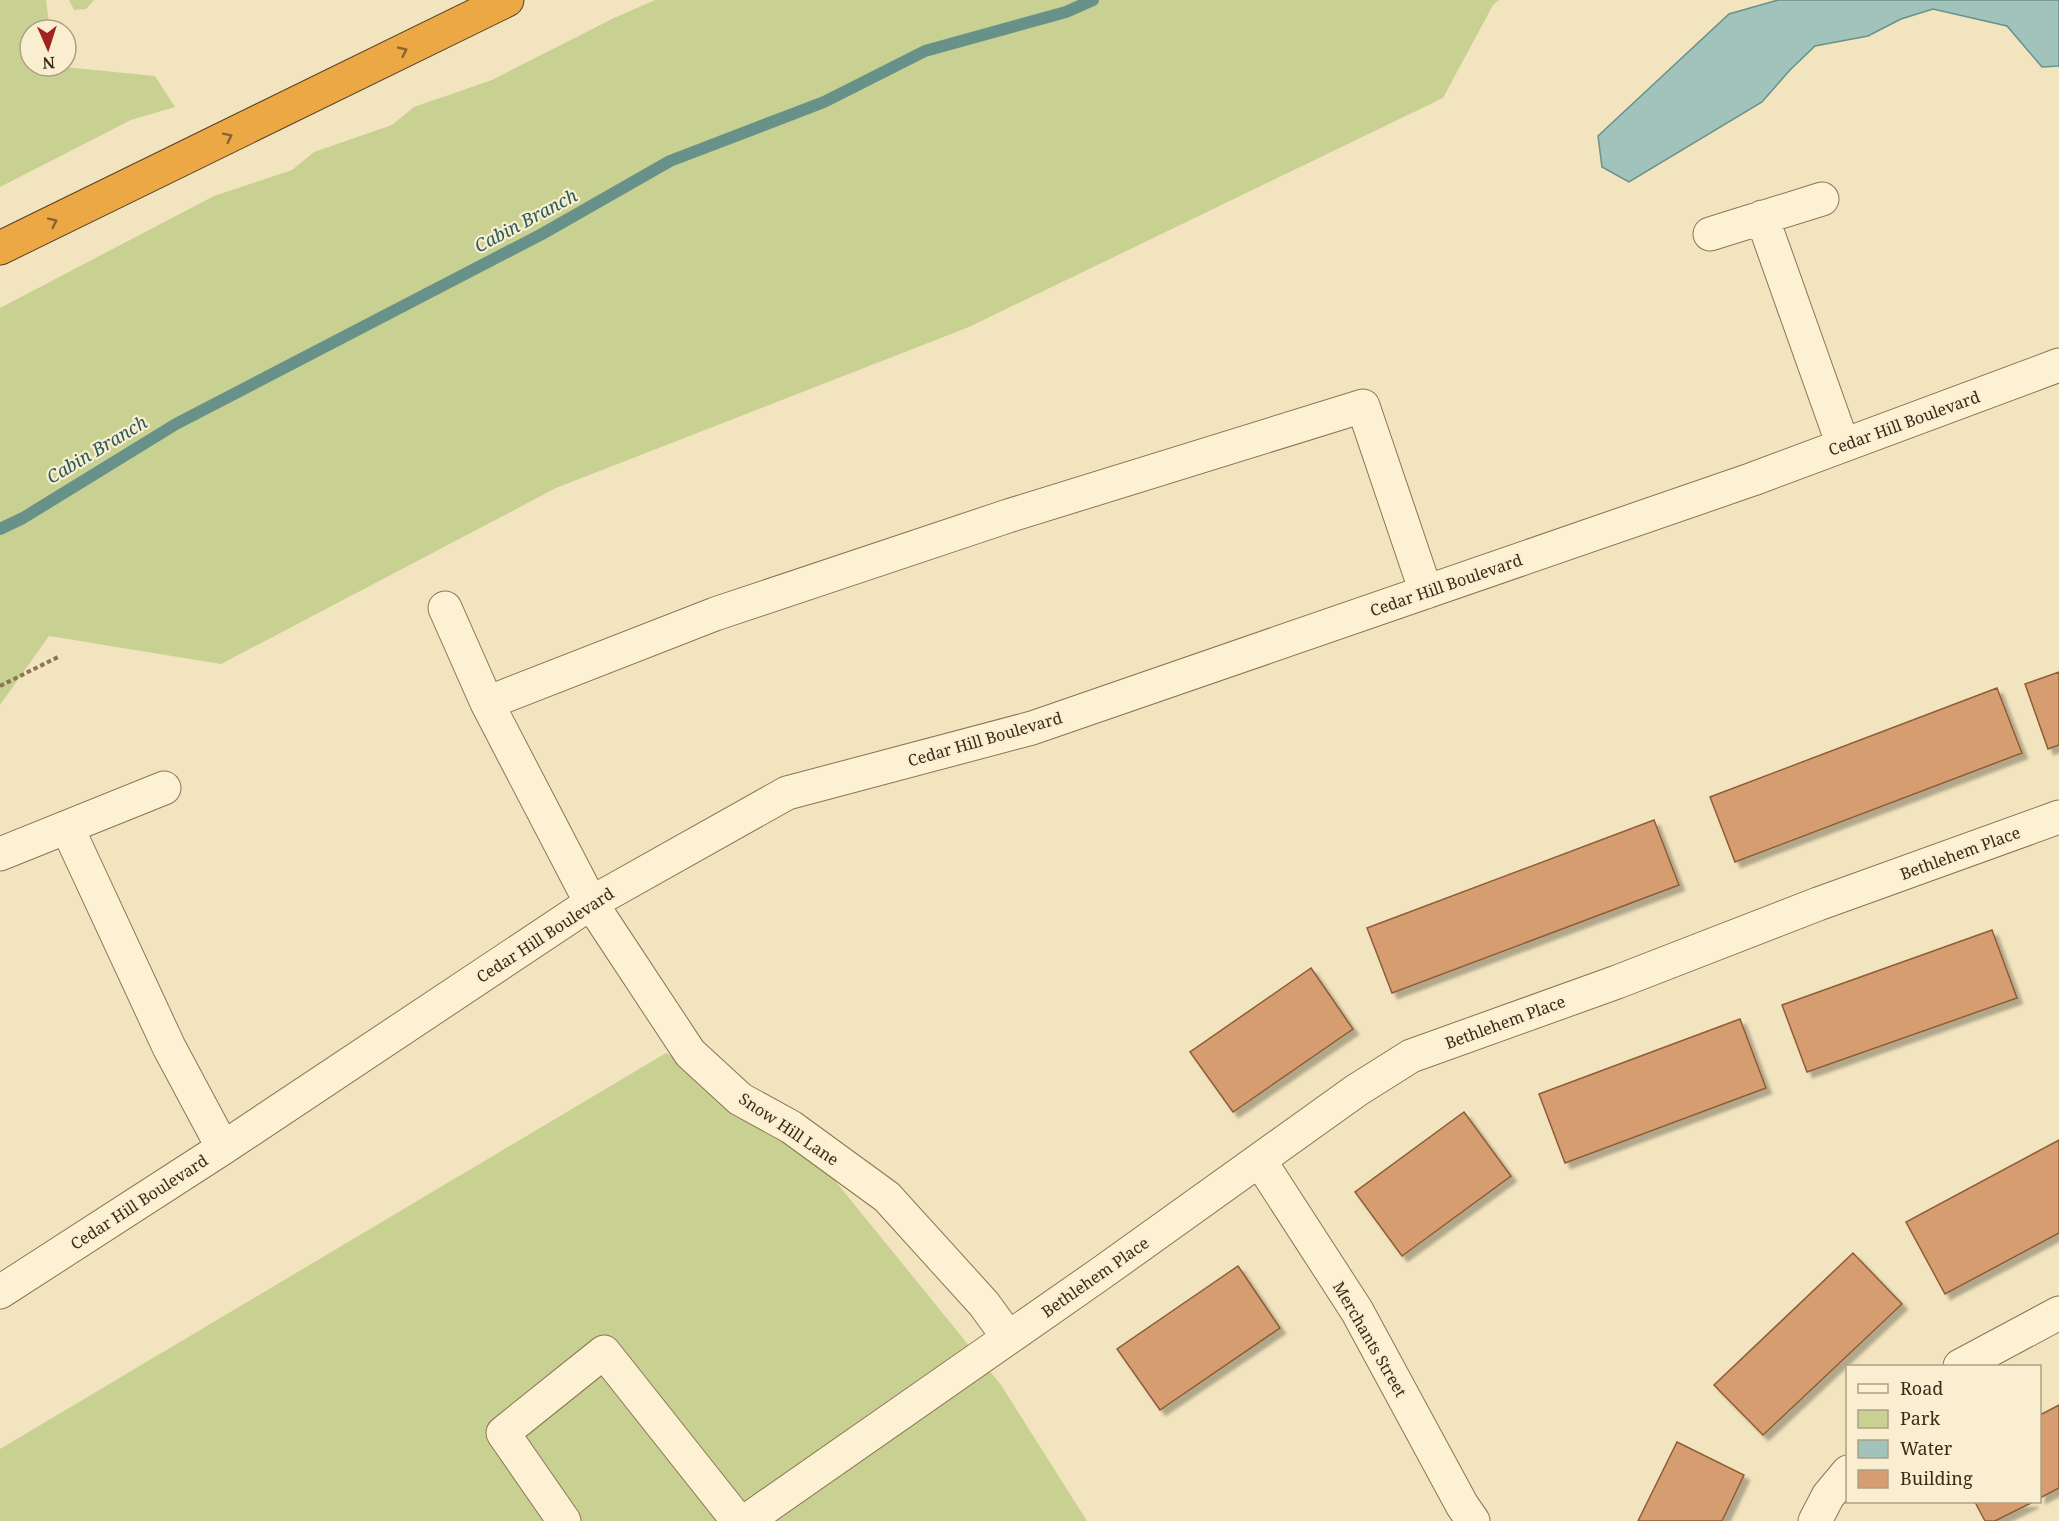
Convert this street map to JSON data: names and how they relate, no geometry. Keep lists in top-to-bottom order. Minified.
{"streets":{"street":["Cedar Hill Boulevard","Bethlehem Place","Snow Hill Lane","Merchants Street"]},"crossings":[["Cedar Hill Boulevard","Snow Hill Lane"],["Bethlehem Place","Snow Hill Lane"],["Bethlehem Place","Merchants Street"]],"water":["Cabin Branch"],"legend":["Road","Park","Water","Building"],"north":"bottom"}
